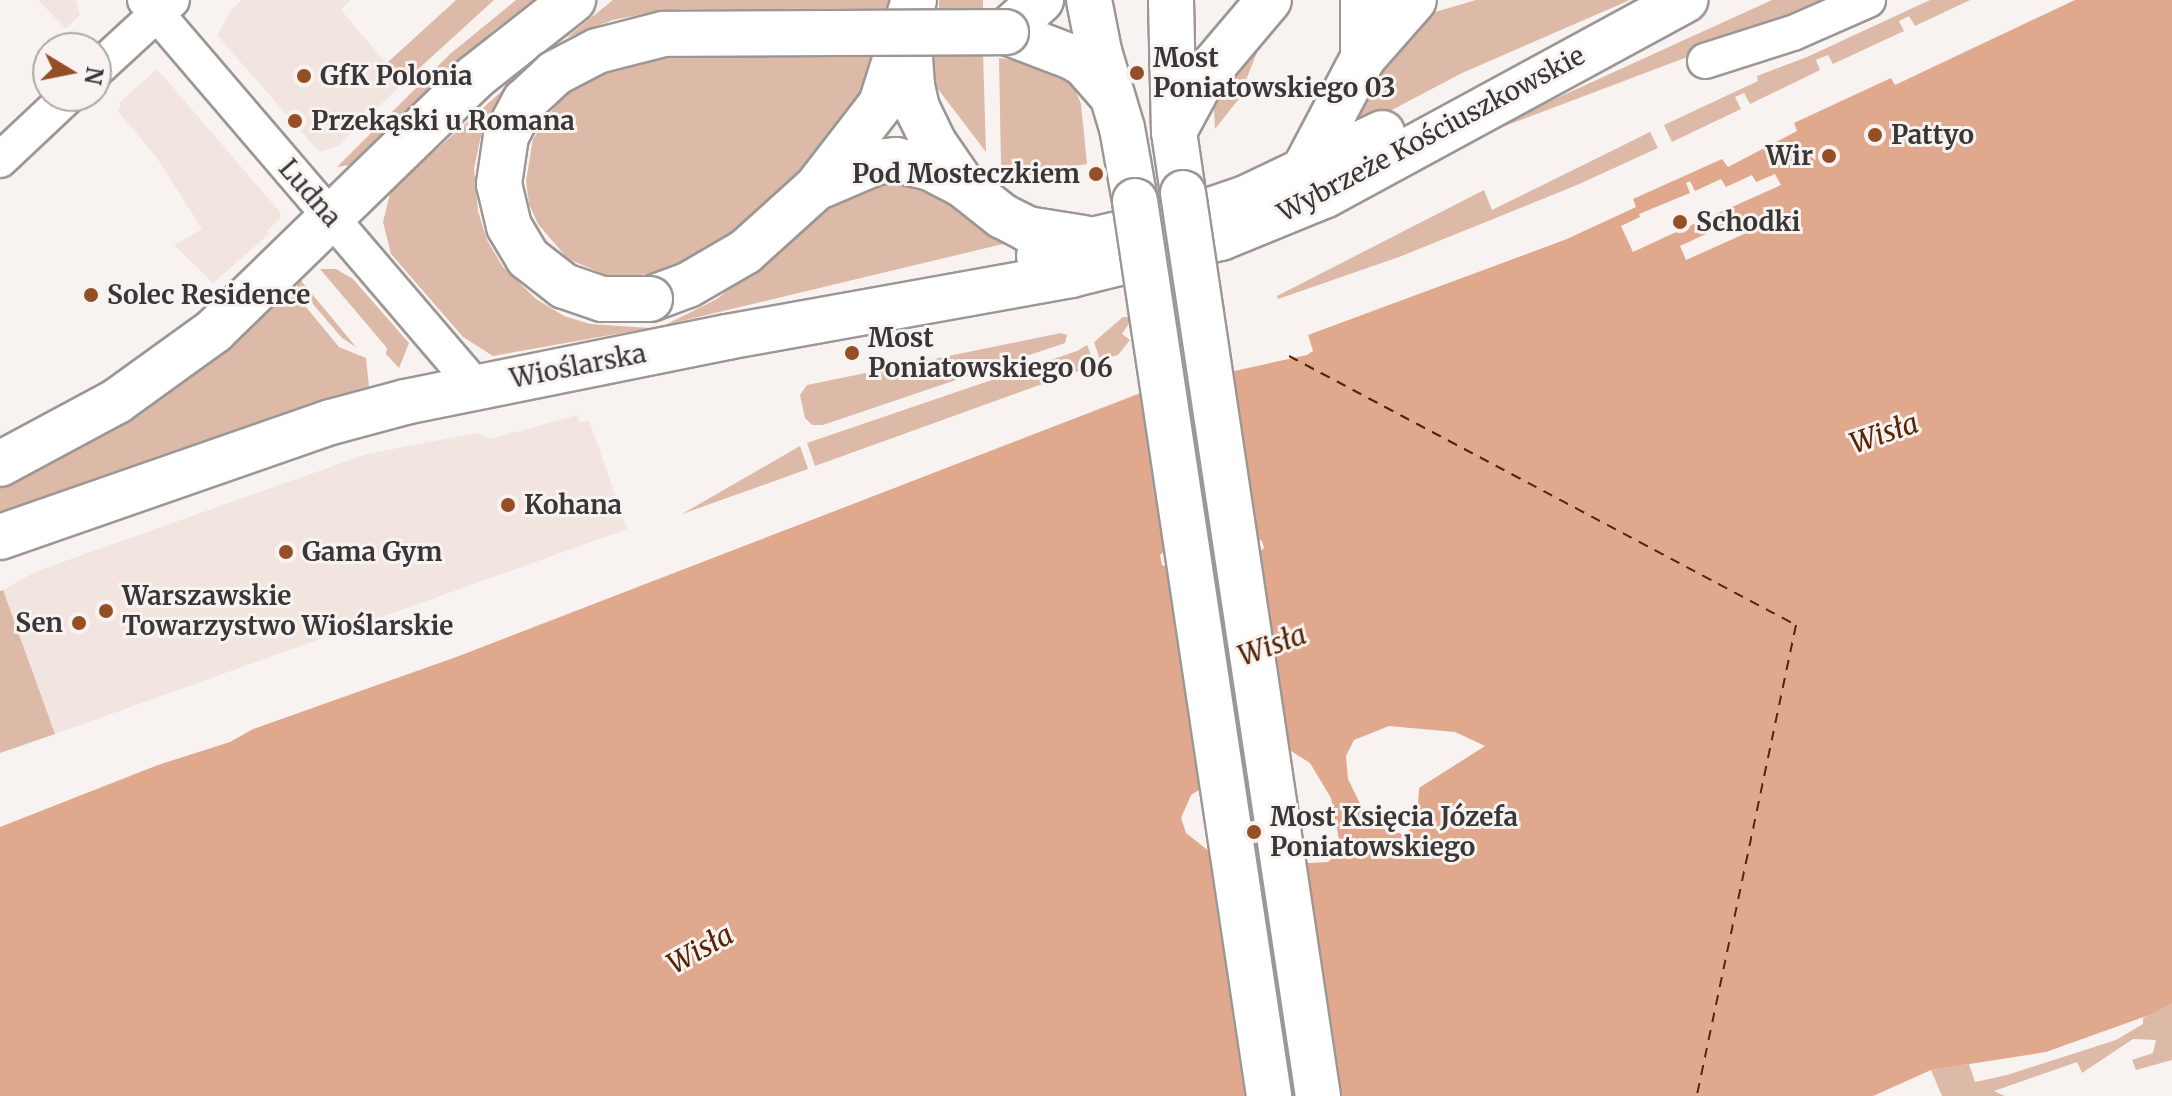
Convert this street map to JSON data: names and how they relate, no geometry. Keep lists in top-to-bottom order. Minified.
{"streets":{"main road":["Wybrzeże Kościuszkowskie","Wioślarska"],"street":["Ludna"]},"crossings":[["Wybrzeże Kościuszkowskie","Wioślarska"],["Ludna","Wioślarska"]],"water":["Wisła"],"places":["Most Poniatowskiego 03","GfK Polonia","Przekąski u Romana","Pattyo","Wir","Pod Mosteczkiem","Schodki","Solec Residence","Most Poniatowskiego 06","Kohana","Gama Gym","Warszawskie Towarzystwo Wioślarskie","Sen","Most Księcia Józefa Poniatowskiego"],"north":"right"}
